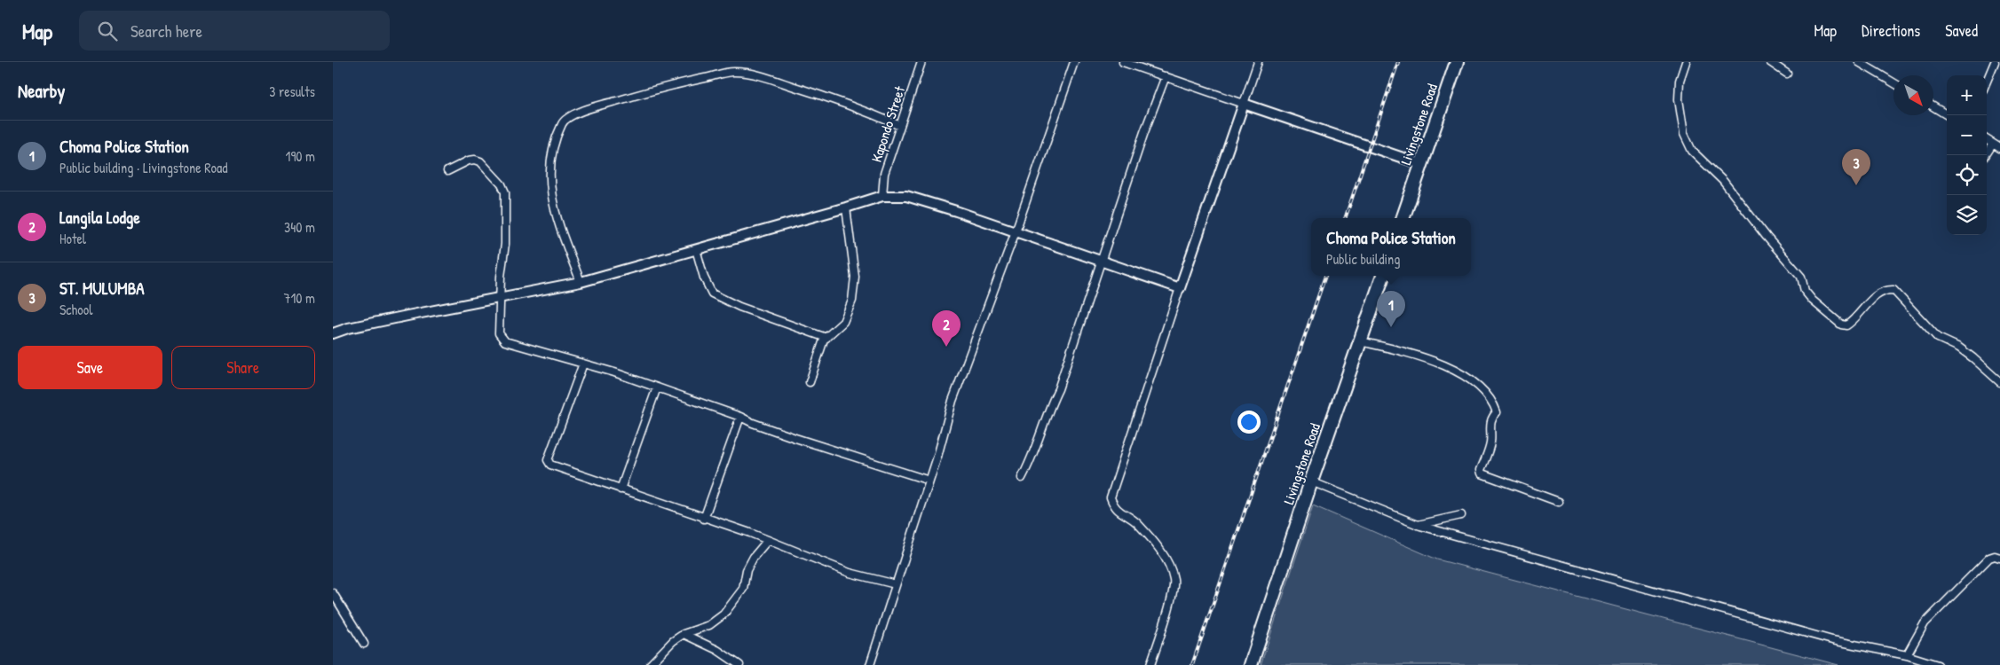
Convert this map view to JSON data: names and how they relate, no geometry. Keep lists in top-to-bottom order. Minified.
{"streets":{"highway":["Livingstone Road"],"street":["Kapondo Street"]},"north":"bottom right","page":{"header":"Map","search":"Search here","nav":["Map","Directions","Saved"],"heading":["Nearby","3 results"],"map_buttons":["+","−"],"list":[{"mark":"1","name":"Choma Police Station","note":"Public building · Livingstone Road","value":"190 m"},{"mark":"2","name":"Langila Lodge","note":"Hotel","value":"340 m"},{"mark":"3","name":"ST. MULUMBA","note":"School","value":"710 m"}],"pins":["3","1","2"],"popup":["Choma Police Station","Public building"],"buttons":["Save","Share"]}}
